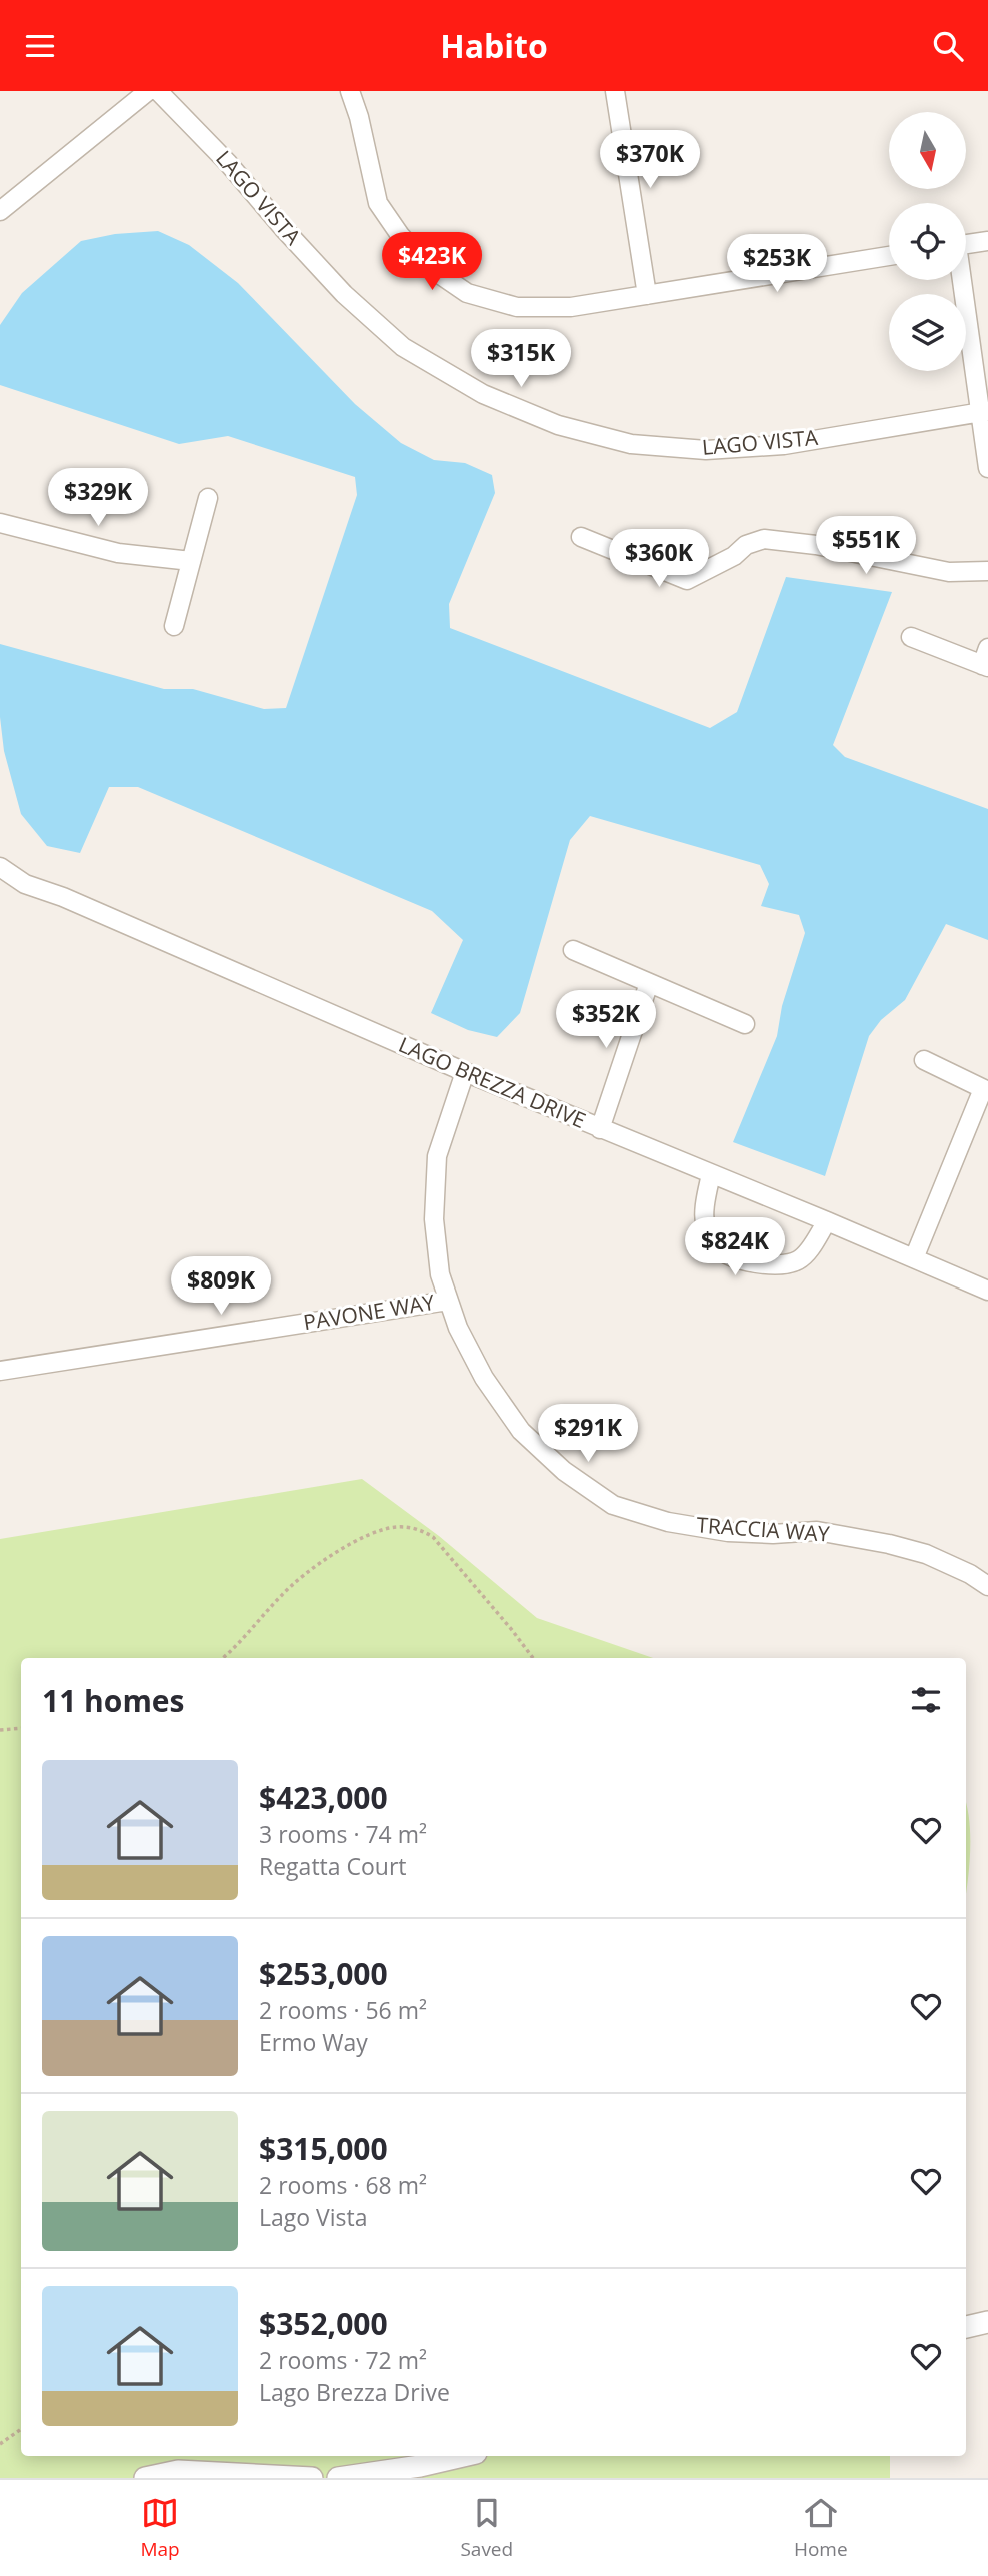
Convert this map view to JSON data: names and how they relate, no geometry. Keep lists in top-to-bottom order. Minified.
{"streets":{"street":["LAGO VISTA","LAGO BREZZA DRIVE","PAVONE WAY","TRACCIA WAY"]},"crossings":[["LAGO BREZZA DRIVE","TRACCIA WAY"],["PAVONE WAY","TRACCIA WAY"]],"north":"bottom","page":{"header":"Habito","price":["$370K","$423K","$253K","$315K","$329K","$551K","$360K","$352K","$824K","$809K","$291K"],"heading":"11 homes","list":[{"name":"$423,000","note":"3 rooms · 74 m² · Regatta Court"},{"name":"$253,000","note":"2 rooms · 56 m² · Ermo Way"},{"name":"$315,000","note":"2 rooms · 68 m² · Lago Vista"},{"name":"$352,000","note":"2 rooms · 72 m² · Lago Brezza Drive"}],"tabs":["Map","Saved","Home"]}}
